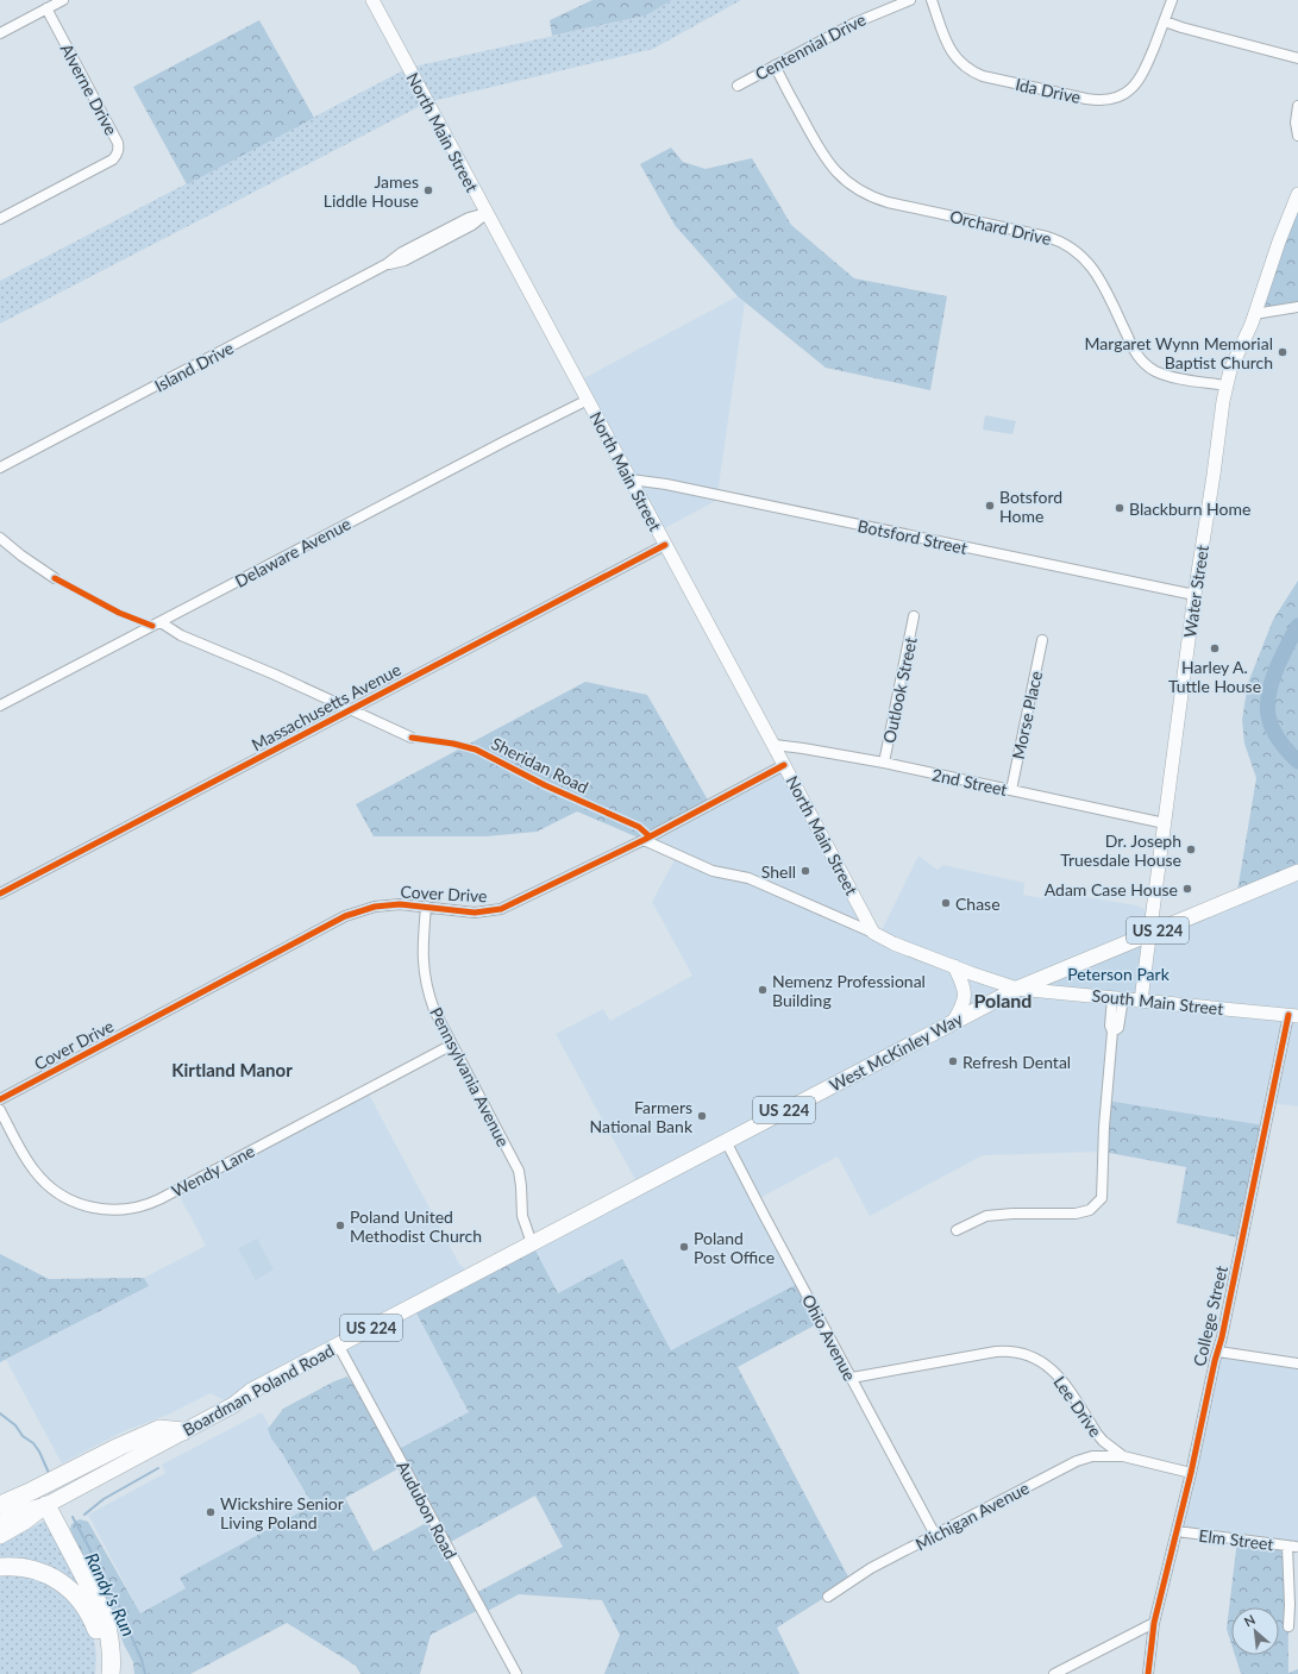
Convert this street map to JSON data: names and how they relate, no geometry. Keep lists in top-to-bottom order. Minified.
{"streets":{"main road":["North Main Street","Water Street","US 224","South Main Street","West McKinley Way","Boardman Poland Road"],"street":["Centennial Drive","Alverne Drive","Ida Drive","Orchard Drive","Island Drive","Botsford Street","Delaware Avenue","Outlook Street","Massachusetts Avenue","Morse Place","2nd Street","Cover Drive","Pennsylvania Avenue","Wendy Lane","College Street","Ohio Avenue","Lee Drive","Audubon Road","Michigan Avenue","Elm Street"],"cycle path":["Sheridan Road"]},"crossings":[["Centennial Drive","Orchard Drive"],["North Main Street","Island Drive"],["North Main Street","Botsford Street"],["North Main Street","Delaware Avenue"],["North Main Street","Massachusetts Avenue"],["North Main Street","2nd Street"],["North Main Street","Cover Drive"],["Orchard Drive","Water Street"],["Botsford Street","Water Street"],["Water Street","2nd Street"],["Water Street","US 224"],["Water Street","South Main Street"],["Outlook Street","2nd Street"],["Morse Place","2nd Street"],["Cover Drive","Pennsylvania Avenue"],["US 224","South Main Street"],["US 224","West McKinley Way"],["South Main Street","West McKinley Way"],["South Main Street","College Street"],["West McKinley Way","Ohio Avenue"],["West McKinley Way","Boardman Poland Road"],["Pennsylvania Avenue","Wendy Lane"],["Pennsylvania Avenue","Boardman Poland Road"],["College Street","Lee Drive"],["College Street","Elm Street"],["Ohio Avenue","Lee Drive"],["Ohio Avenue","Michigan Avenue"],["Boardman Poland Road","Audubon Road"],["Lee Drive","Michigan Avenue"]],"districts":["Poland","Kirtland Manor"],"water":["Randy's Run"],"parks":["Peterson Park"],"places":["James Liddle House","Margaret Wynn Memorial Baptist Church","Botsford Home","Blackburn Home","Harley A. Tuttle House","Dr. Joseph Truesdale House","Shell","Adam Case House","Chase","Nemenz Professional Building","Refresh Dental","Farmers National Bank","Poland United Methodist Church","Poland Post Office","Wickshire Senior Living Poland"],"north":"top left"}
